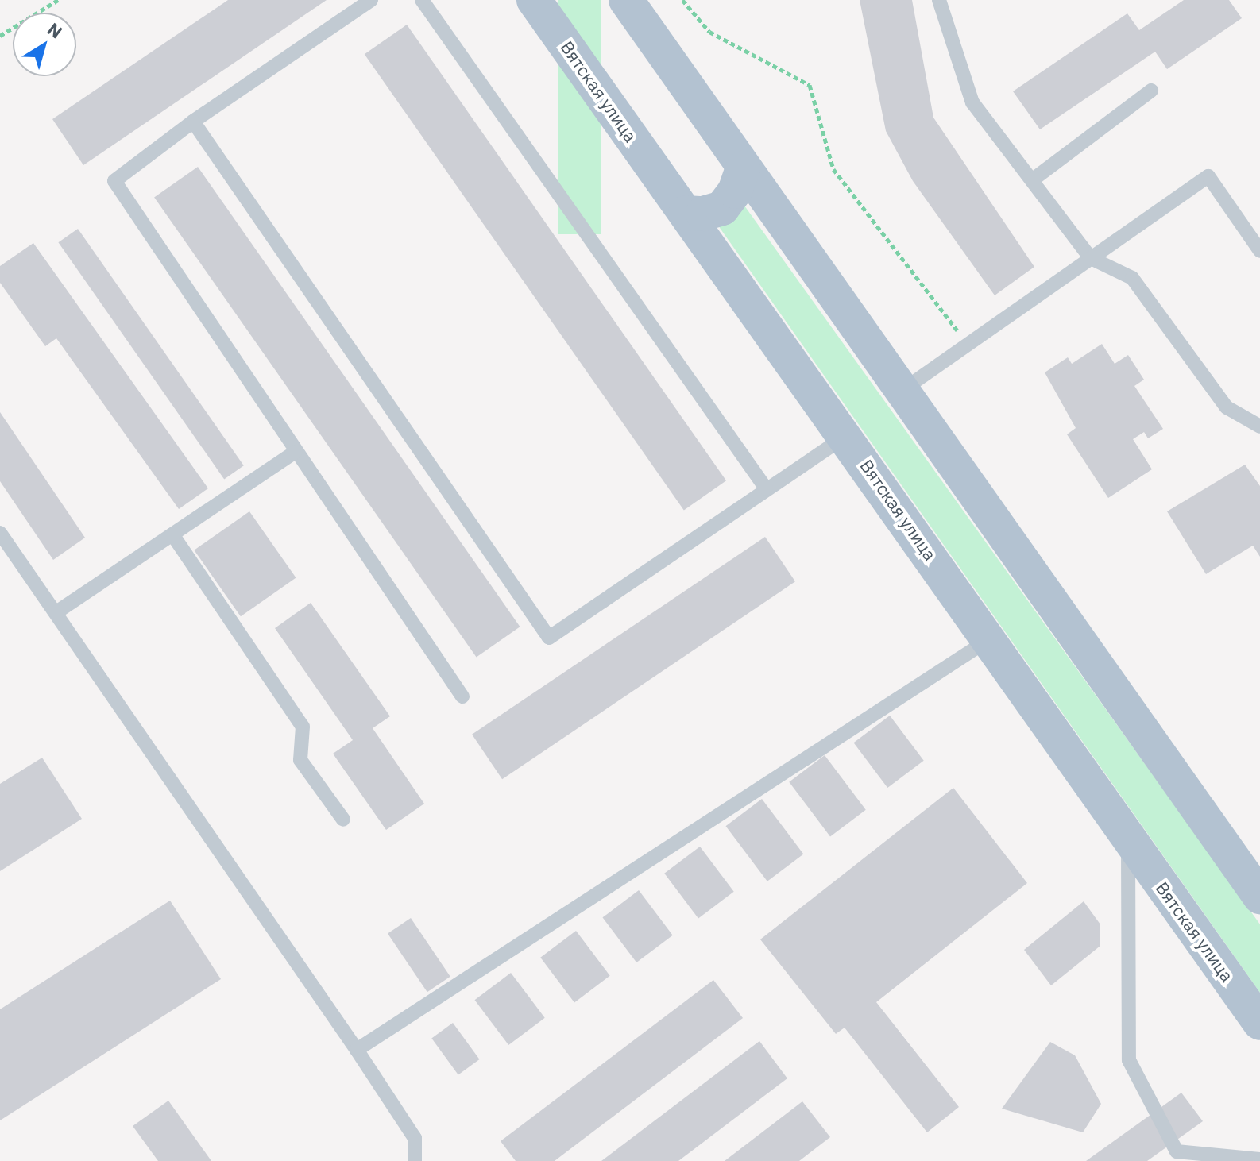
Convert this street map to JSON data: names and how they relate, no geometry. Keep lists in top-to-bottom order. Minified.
{"streets":{"main road":["Вятская улица"]},"north":"top right"}
